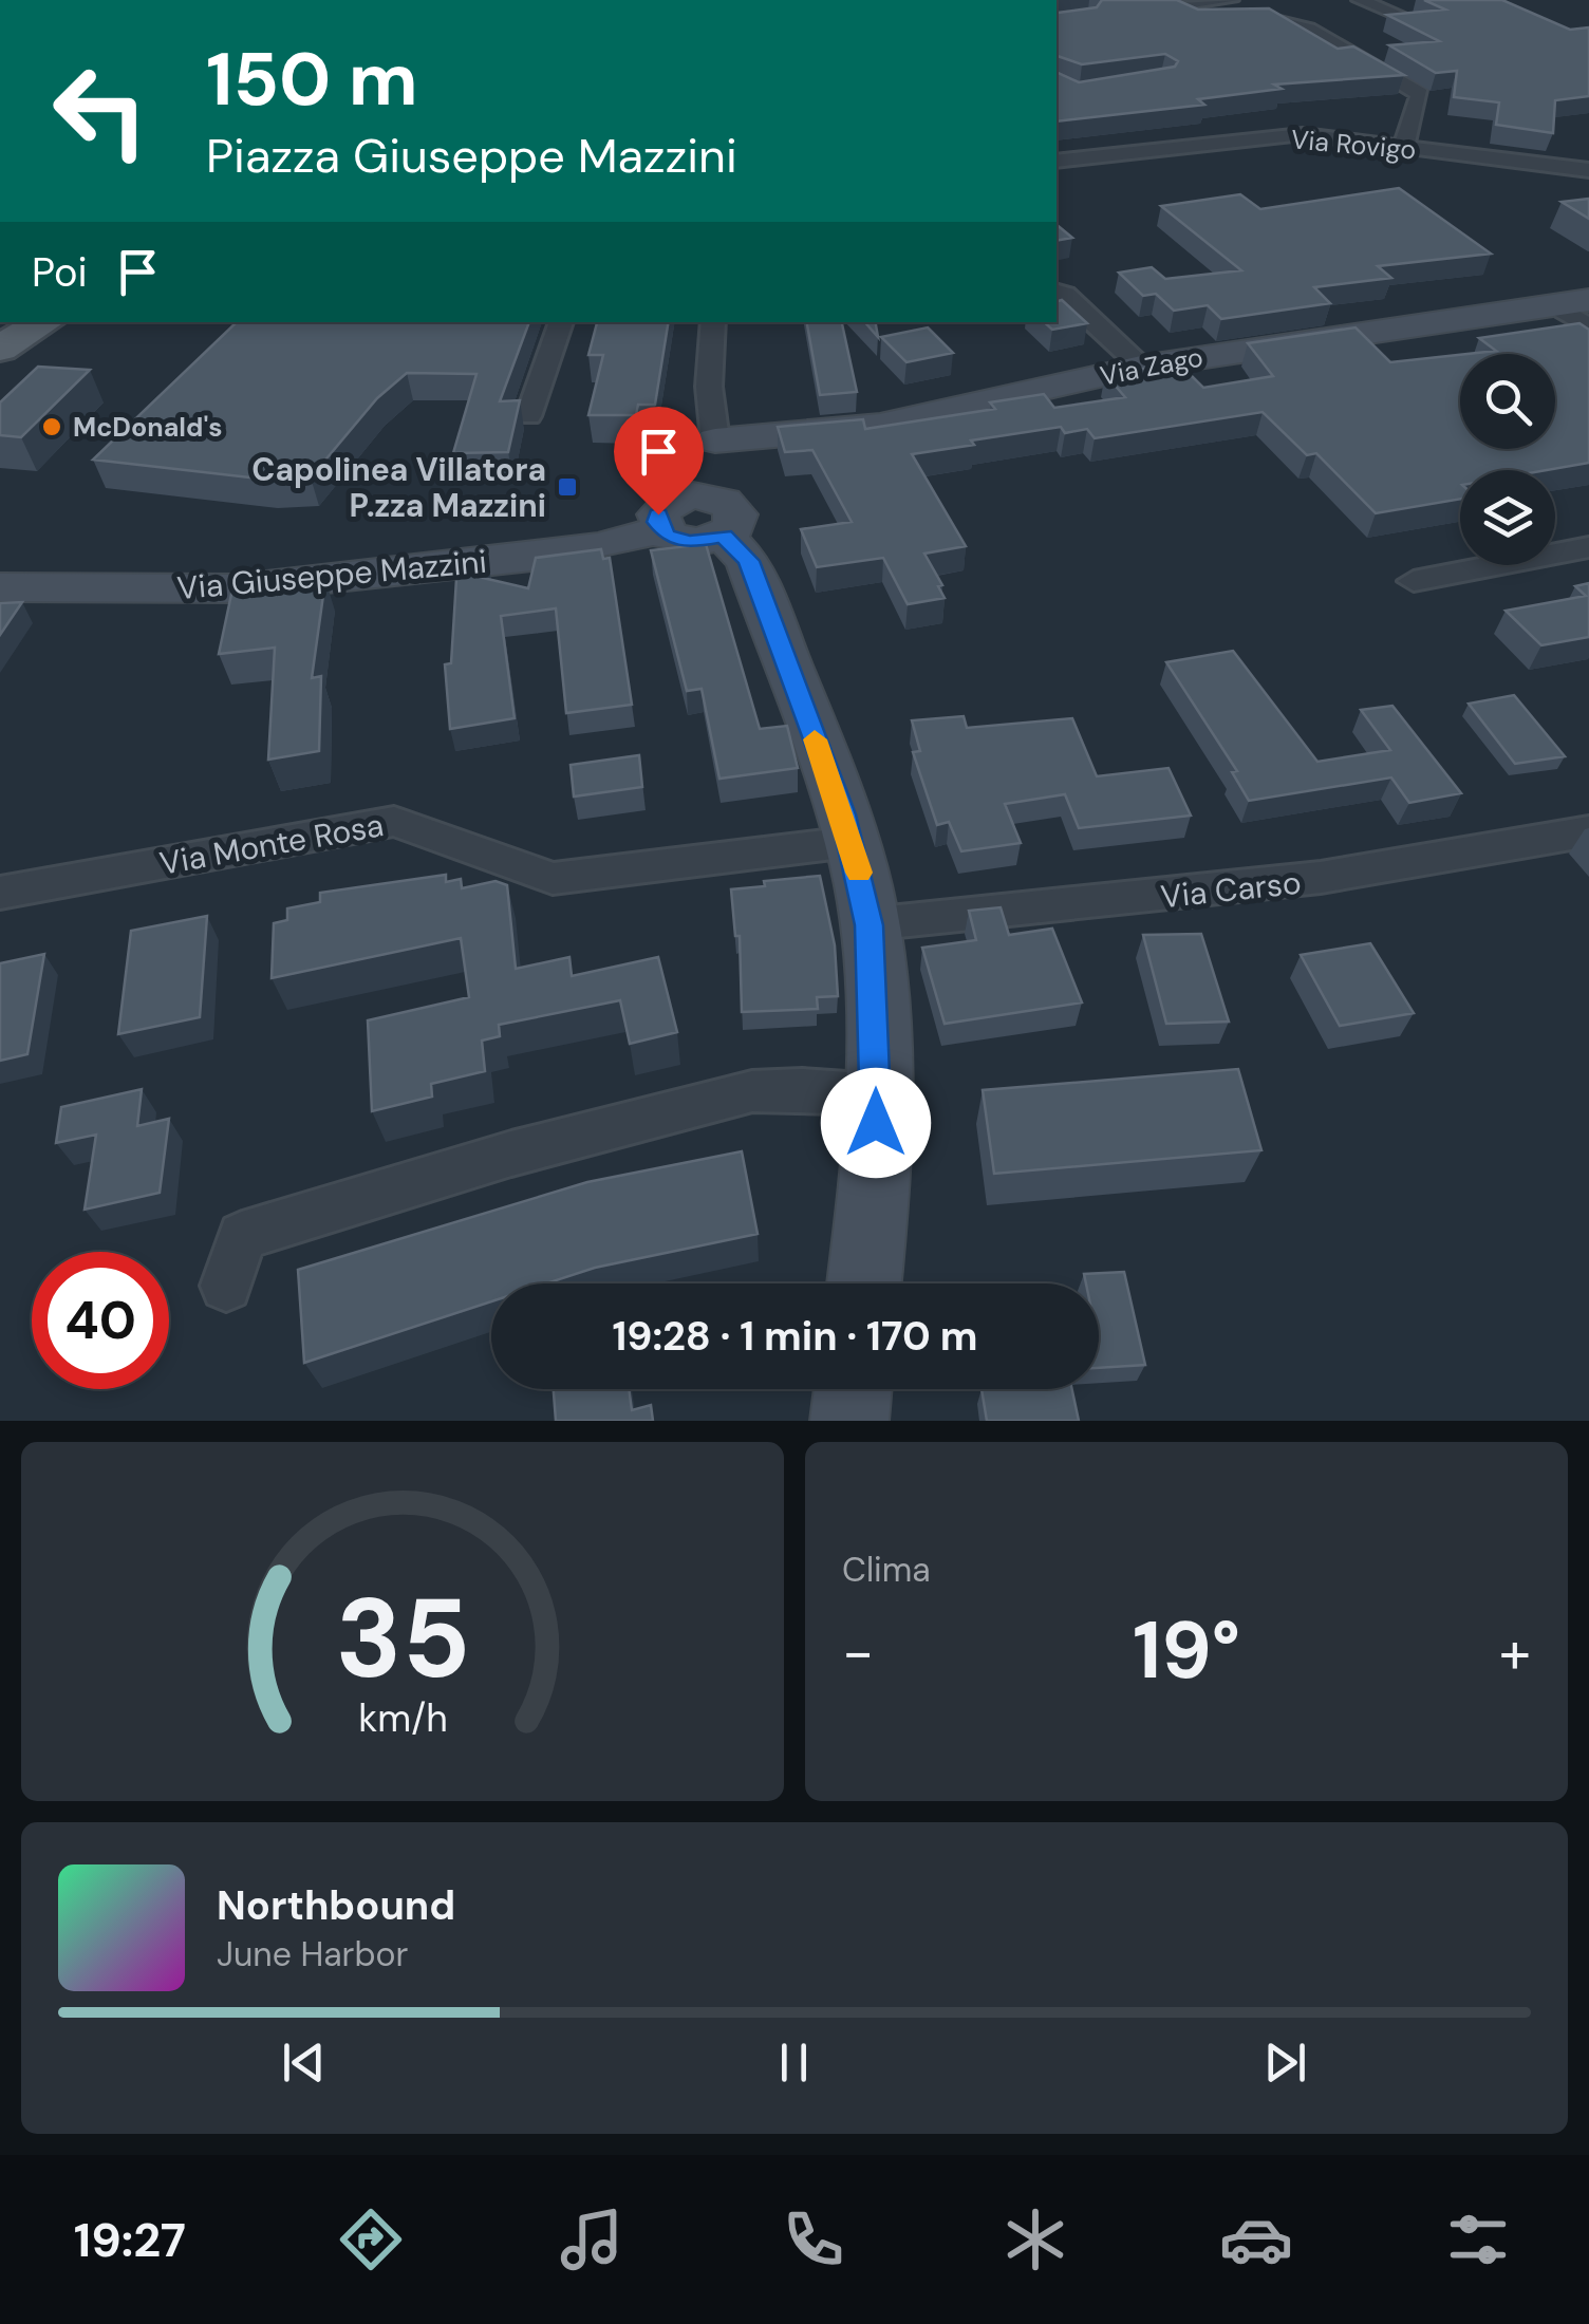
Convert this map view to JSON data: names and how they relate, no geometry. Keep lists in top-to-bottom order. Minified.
{"streets":{"street":["Via Rovigo","Via Zago","Via Giuseppe Mazzini","Via Monte Rosa","Via Carso"]},"places":{"other":["McDonald's"],"transit":["Capolinea Villatora P.zza Mazzini"]},"page":{"turn":["150 m","Piazza Giuseppe Mazzini"],"then":"Poi","limit":"40","trip":"19:28 · 1 min · 170 m","tile":"Clima","heat":["−","19°","+"],"song":["Northbound","June Harbor"],"tabs":"19:27","gauge":["35","km/h"]}}
